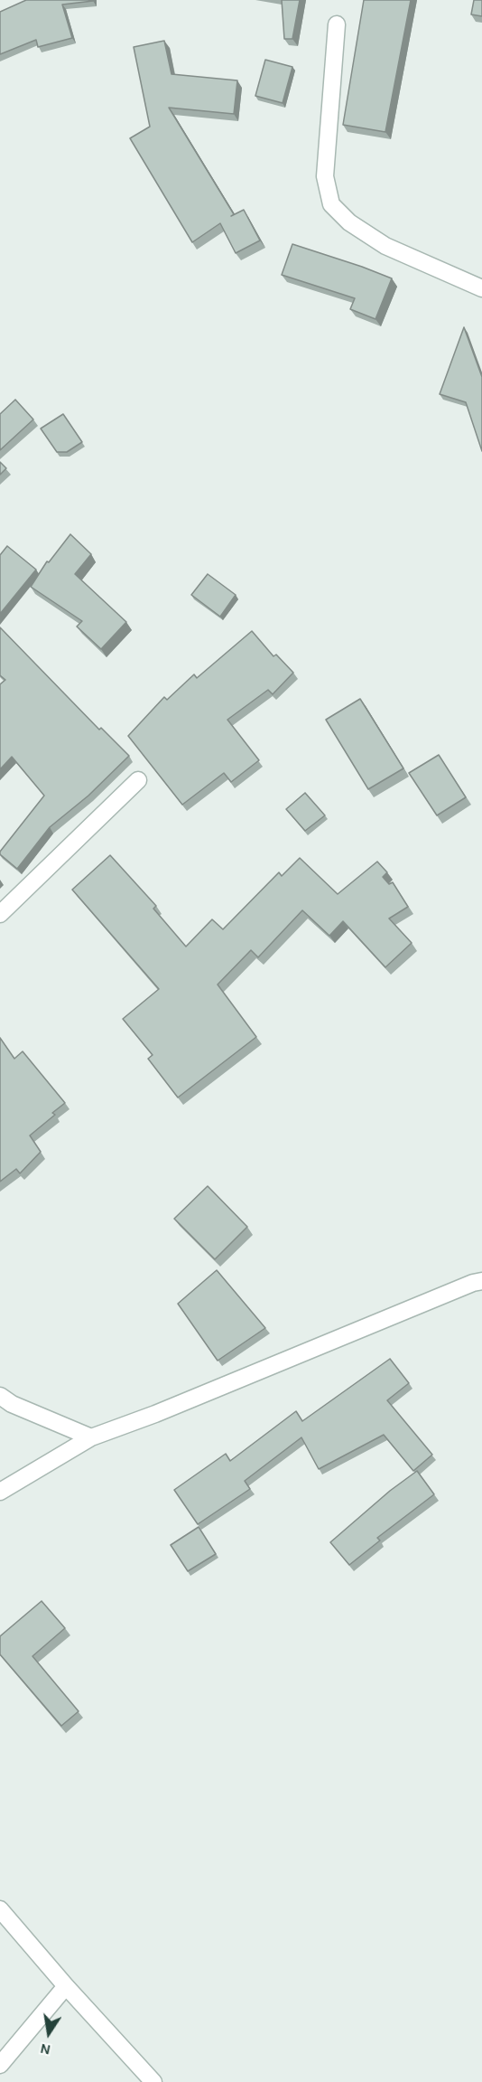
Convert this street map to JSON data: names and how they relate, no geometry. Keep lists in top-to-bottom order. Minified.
{"north":"bottom"}
